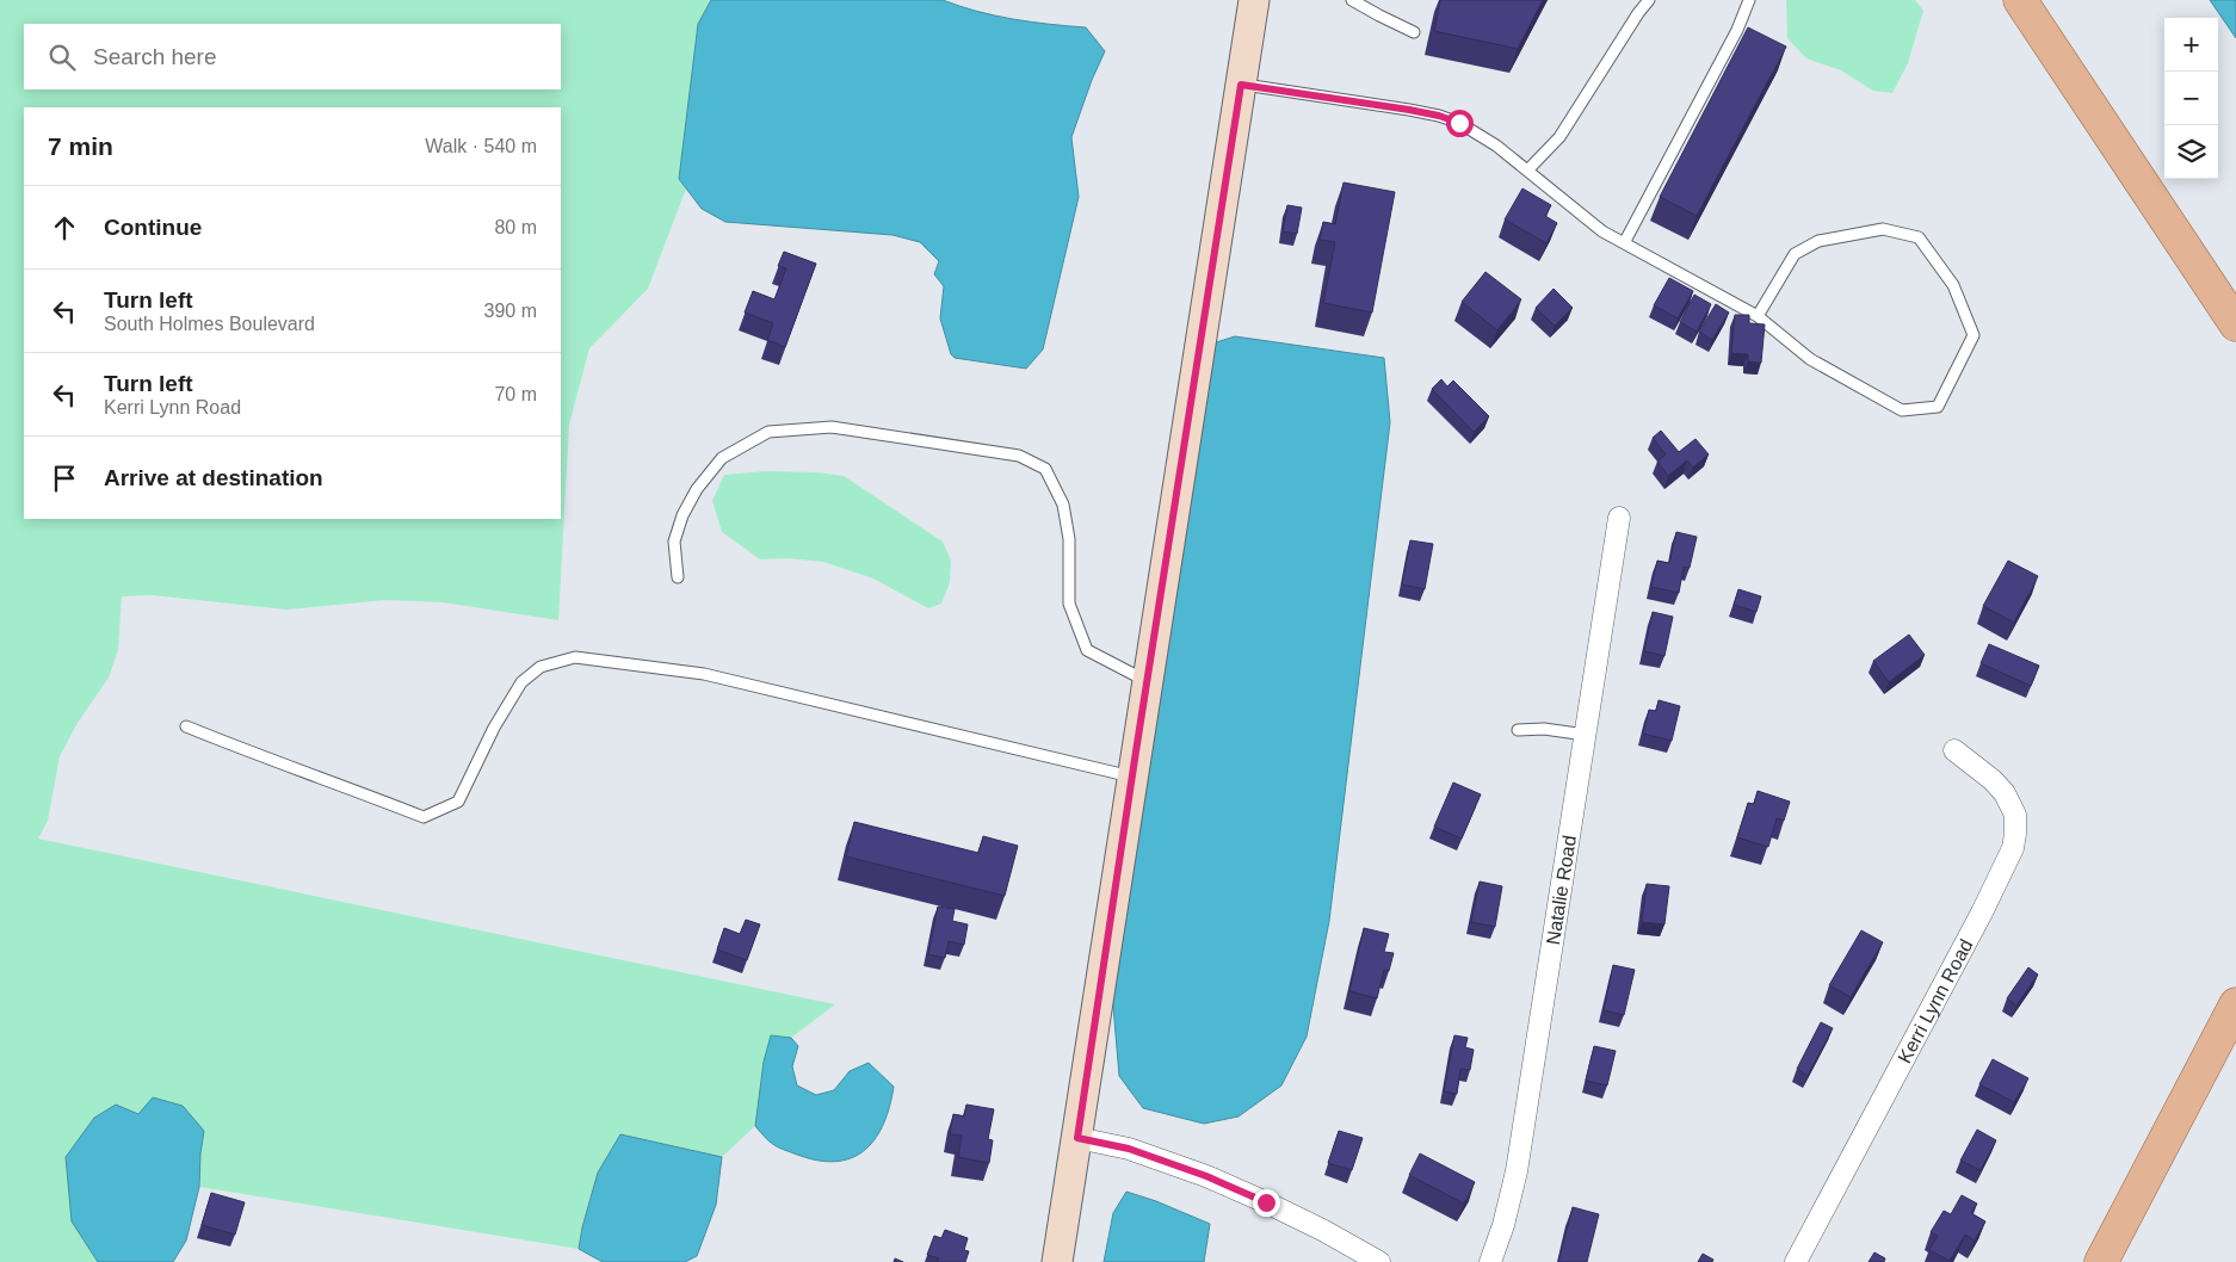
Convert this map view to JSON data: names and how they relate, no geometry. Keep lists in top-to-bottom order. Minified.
{"streets":{"street":["Natalie Road","Kerri Lynn Road"]},"page":{"map_buttons":["+","−"],"search":"Search here","heading":["7 min","Walk · 540 m"],"list":[["Continue","80 m"],["Turn left","South Holmes Boulevard","390 m"],["Turn left","Kerri Lynn Road","70 m"],"Arrive at destination"]}}
